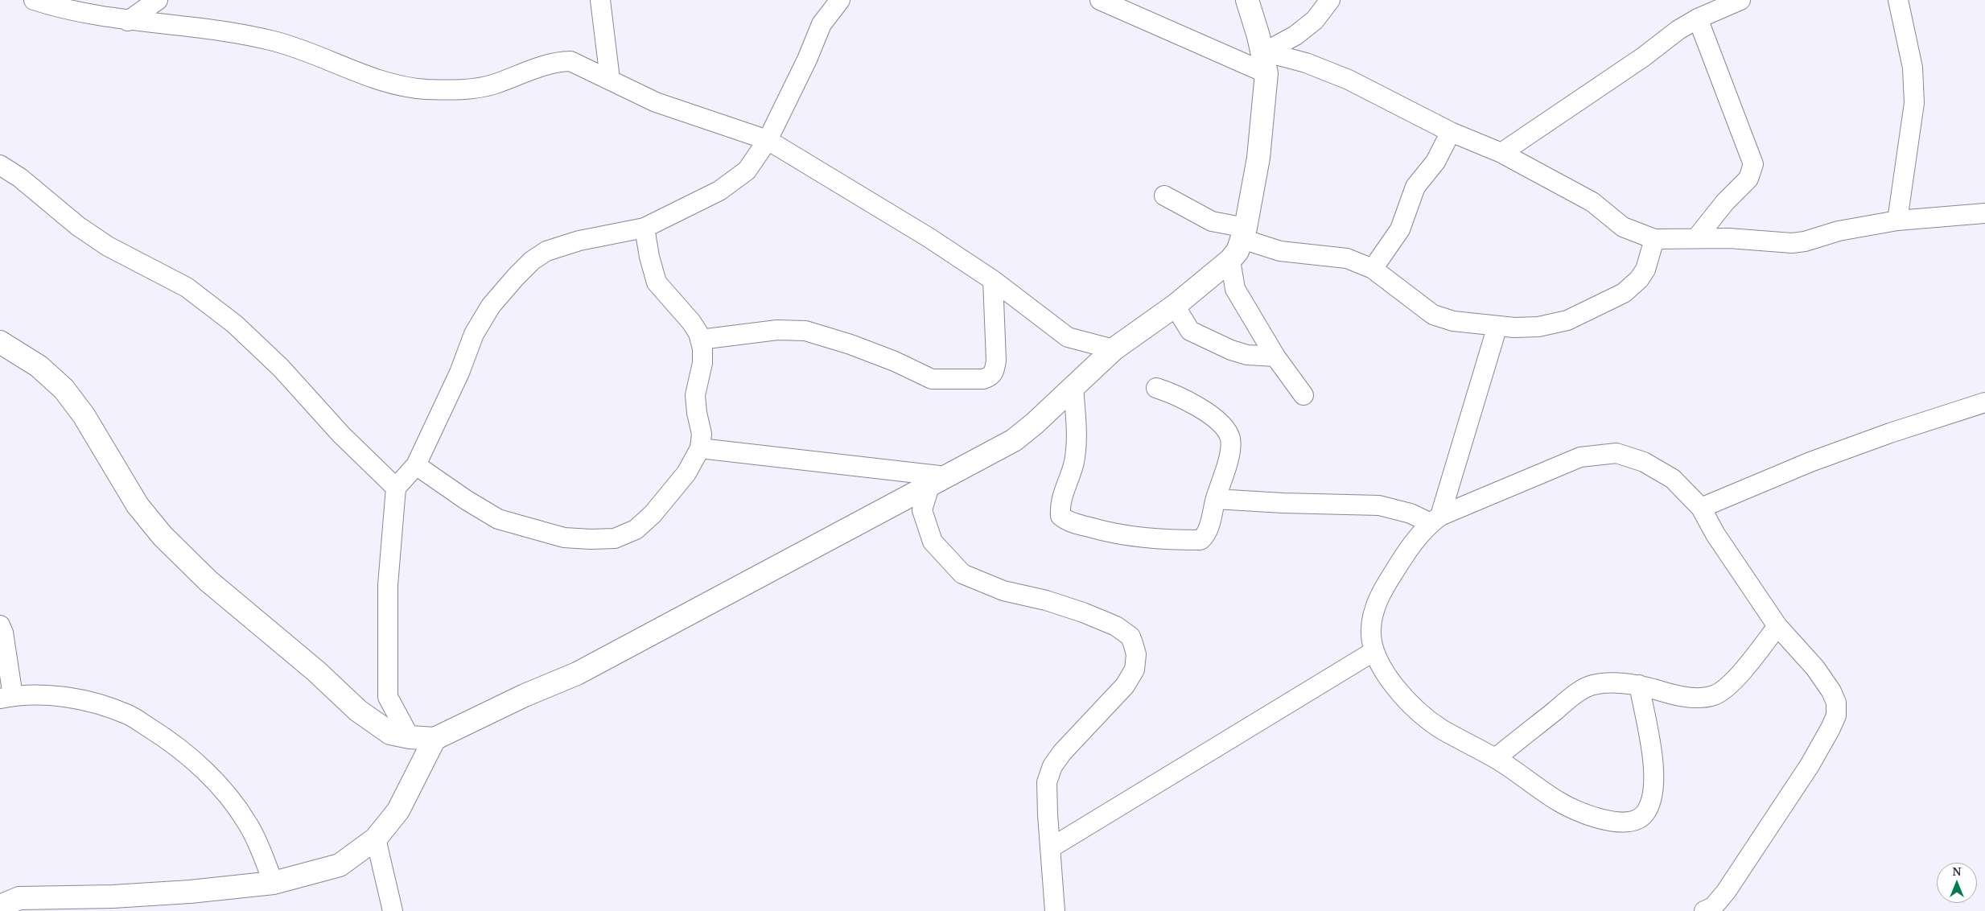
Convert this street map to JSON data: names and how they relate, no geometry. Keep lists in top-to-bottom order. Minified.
{"north":"top"}
